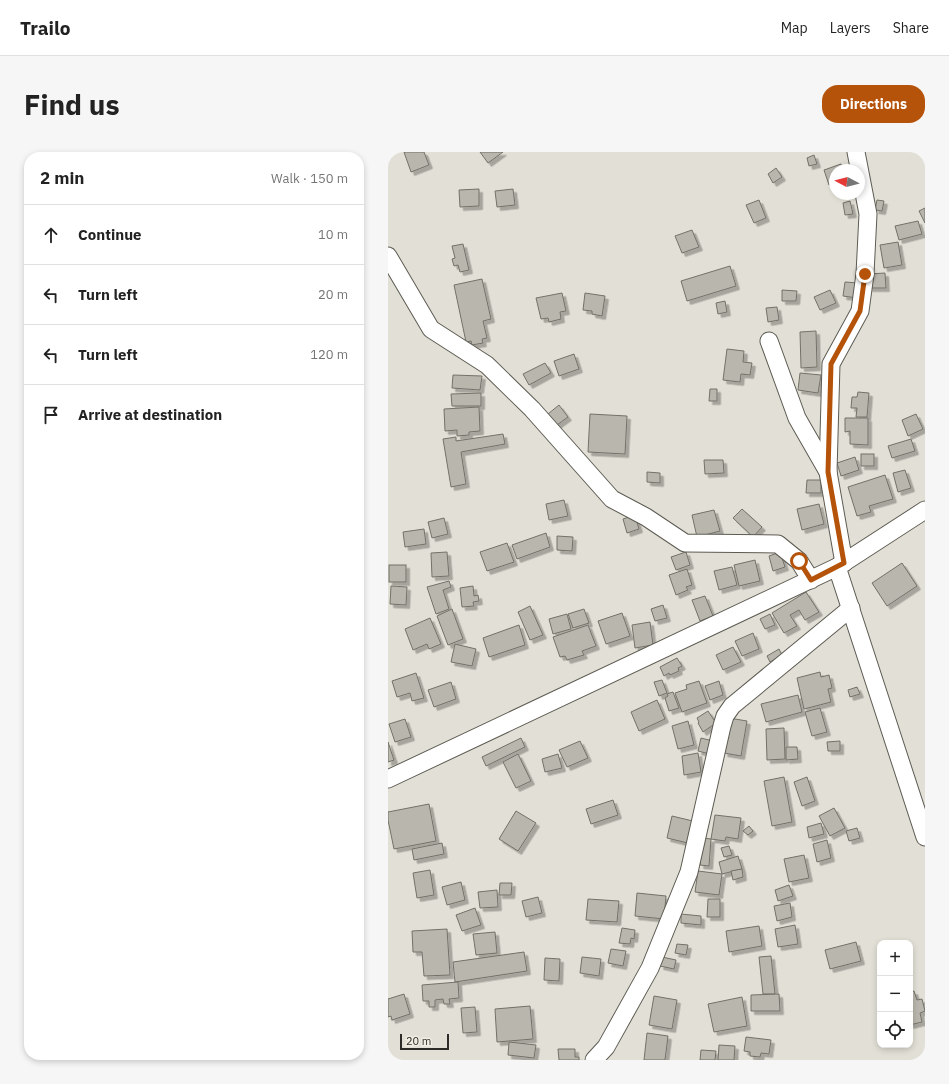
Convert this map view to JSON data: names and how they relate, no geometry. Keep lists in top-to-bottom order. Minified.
{"scale_bar":"20 m","north":"left","page":{"header":"Trailo","nav":["Map","Layers","Share"],"buttons":"Directions","title":"Find us","heading":["2 min","Walk · 150 m"],"list":[["Continue","10 m"],["Turn left","20 m"],["Turn left","120 m"],"Arrive at destination"],"map_buttons":["+","−"],"scale":"20 m"}}
